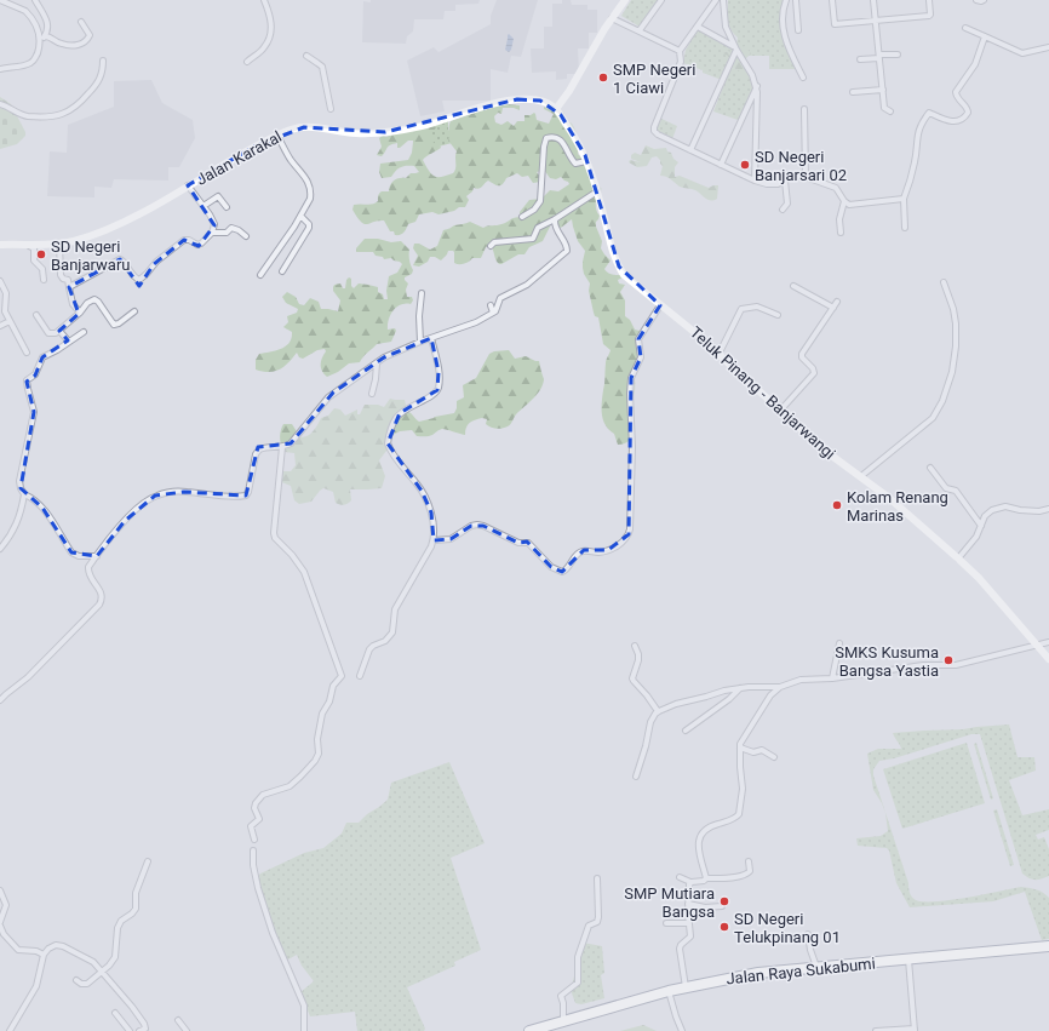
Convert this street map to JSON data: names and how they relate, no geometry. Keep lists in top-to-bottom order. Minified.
{"streets":{"highway":["Jalan Raya Sukabumi"],"main road":["Jalan Karakal","Teluk Pinang - Banjarwangi"]},"crossings":[["Jalan Karakal","Teluk Pinang - Banjarwangi"]],"places":["SMP Negeri 1 Ciawi","SD Negeri Banjarsari 02","SD Negeri Banjarwaru","Kolam Renang Marinas","SMKS Kusuma Bangsa Yastia","SMP Mutiara Bangsa","SD Negeri Telukpinang 01"]}
